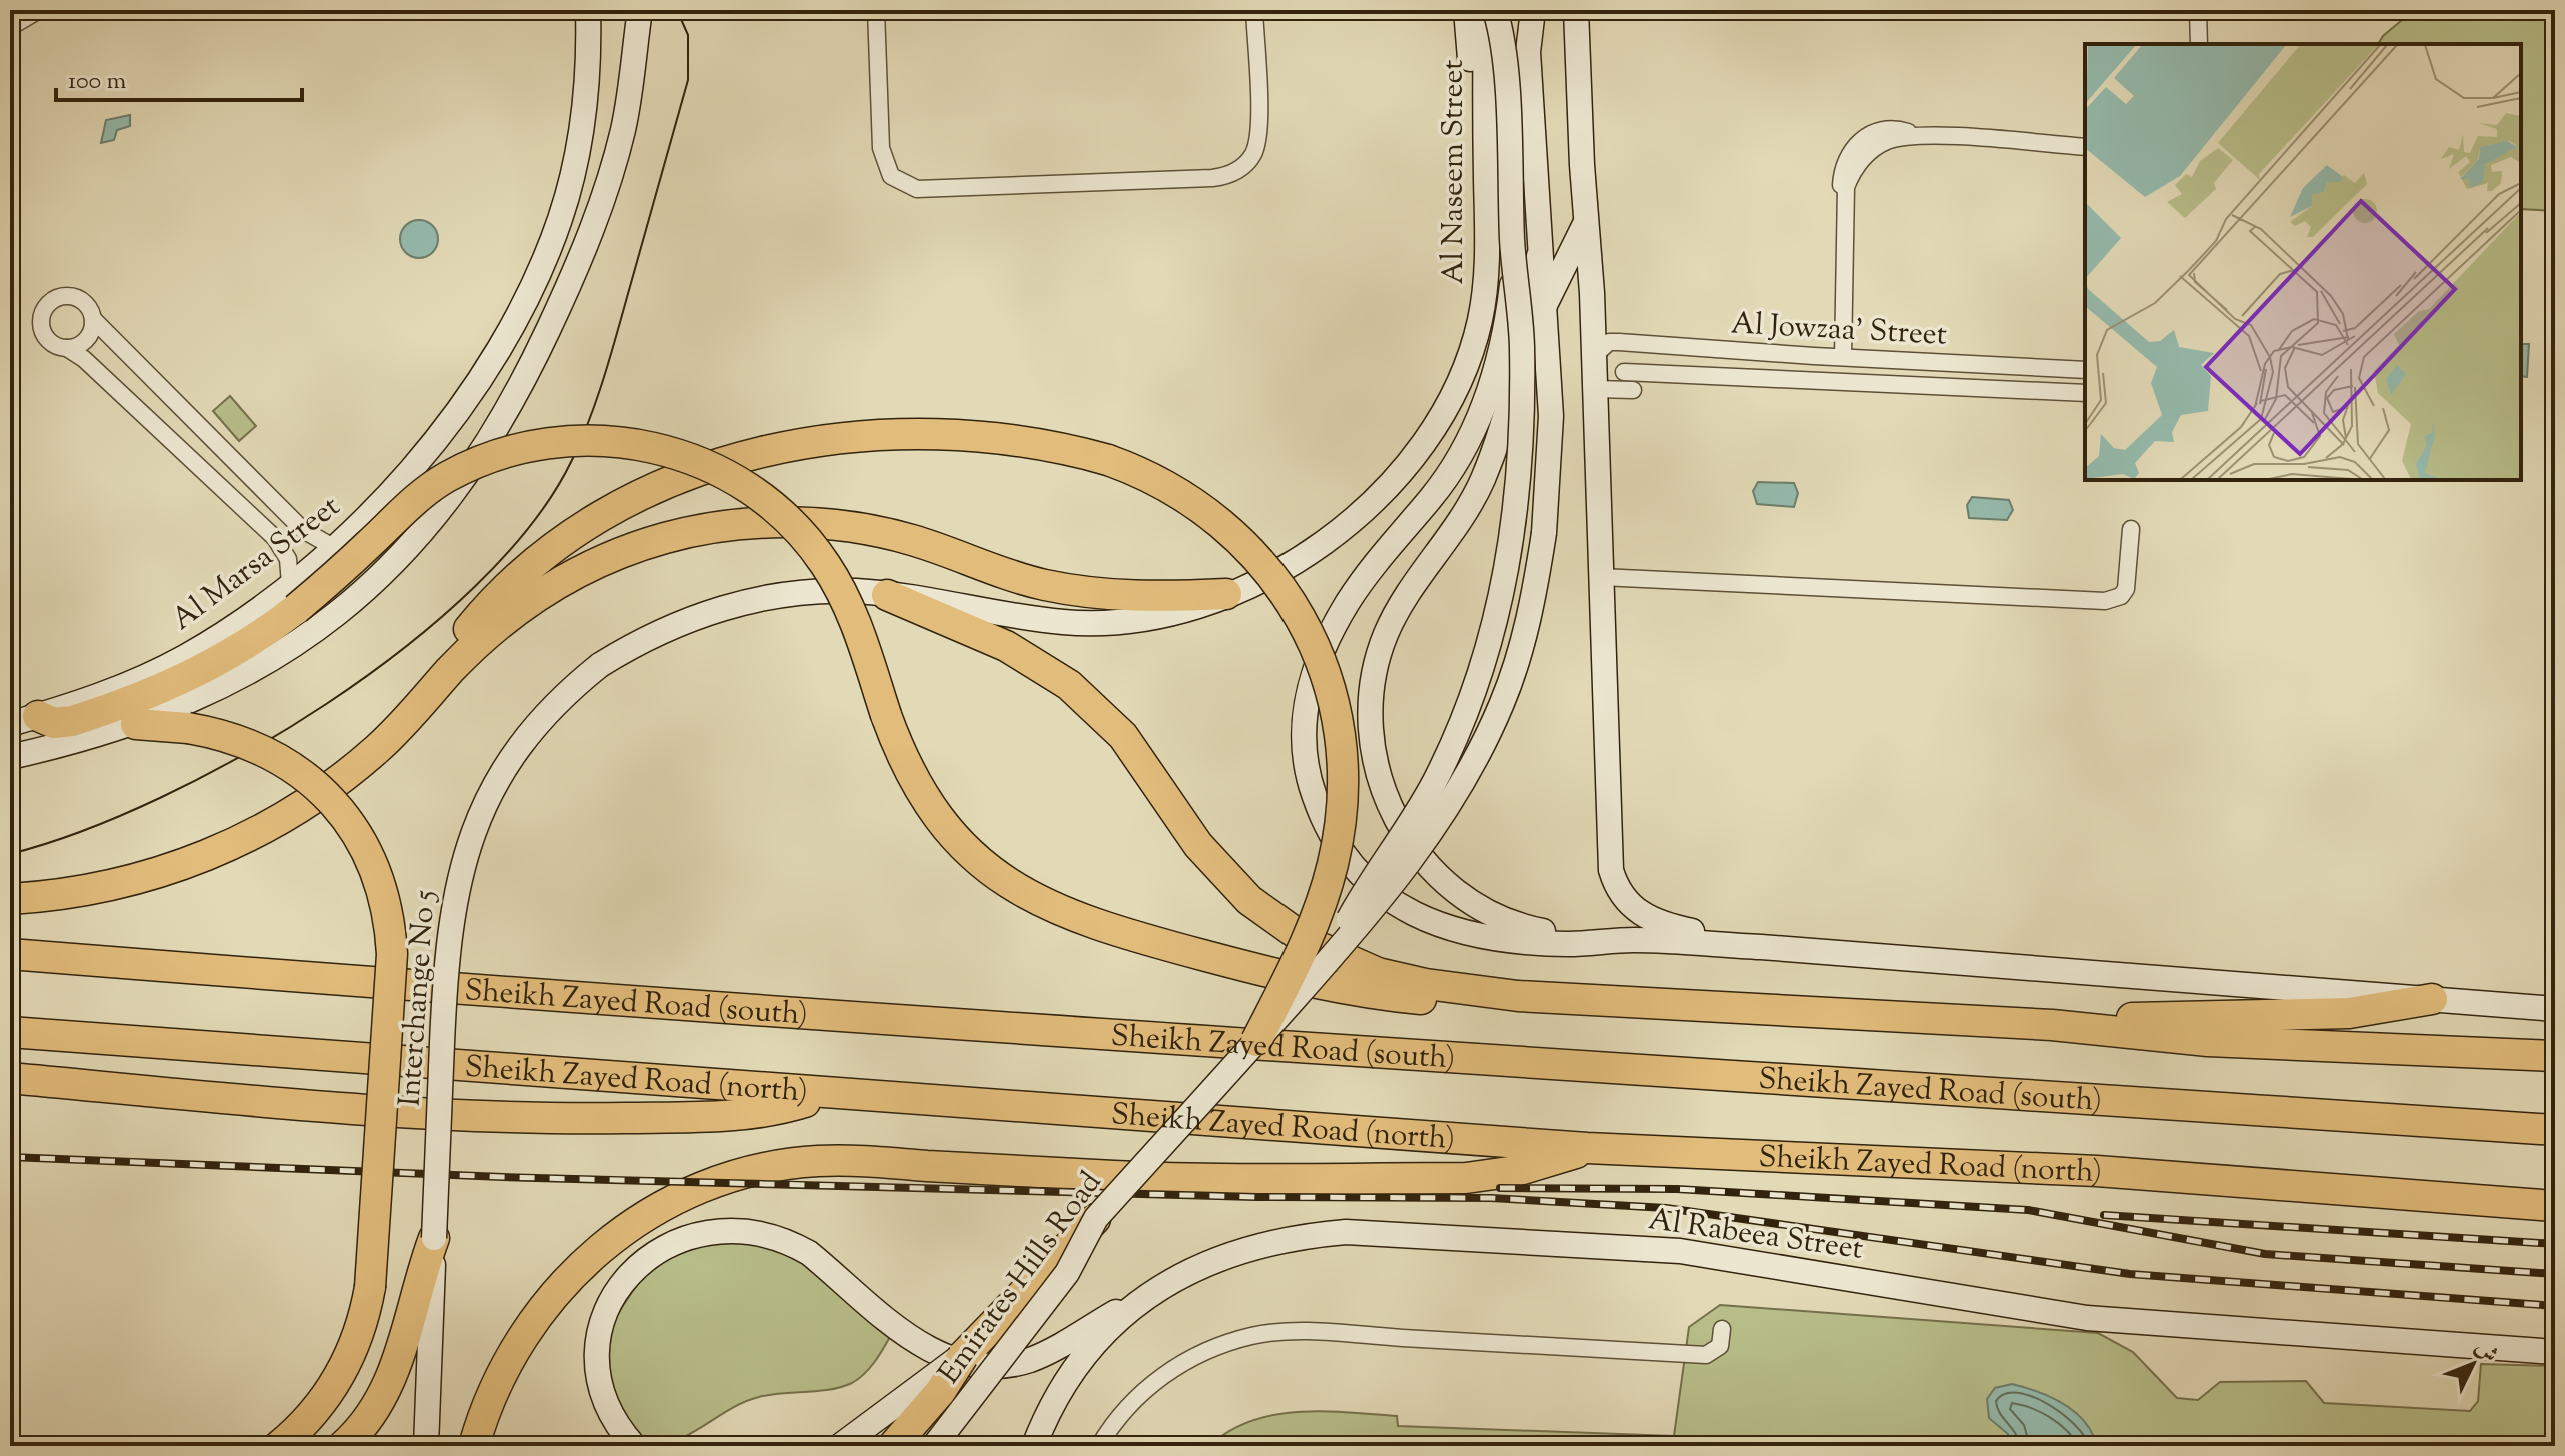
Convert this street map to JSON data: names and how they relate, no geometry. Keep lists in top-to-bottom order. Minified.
{"streets":{"highway":["Sheikh Zayed Road (south)","Sheikh Zayed Road (north)"],"main road":["Al Naseem Street","Al Marsa Street","Interchange No 5","Al Rabeea Street","Emirates Hills Road"],"street":["Al Jowzaa' Street"]},"crossings":[["Al Naseem Street","Interchange No 5"]],"scale_bar":"100 m","north":"top right"}
